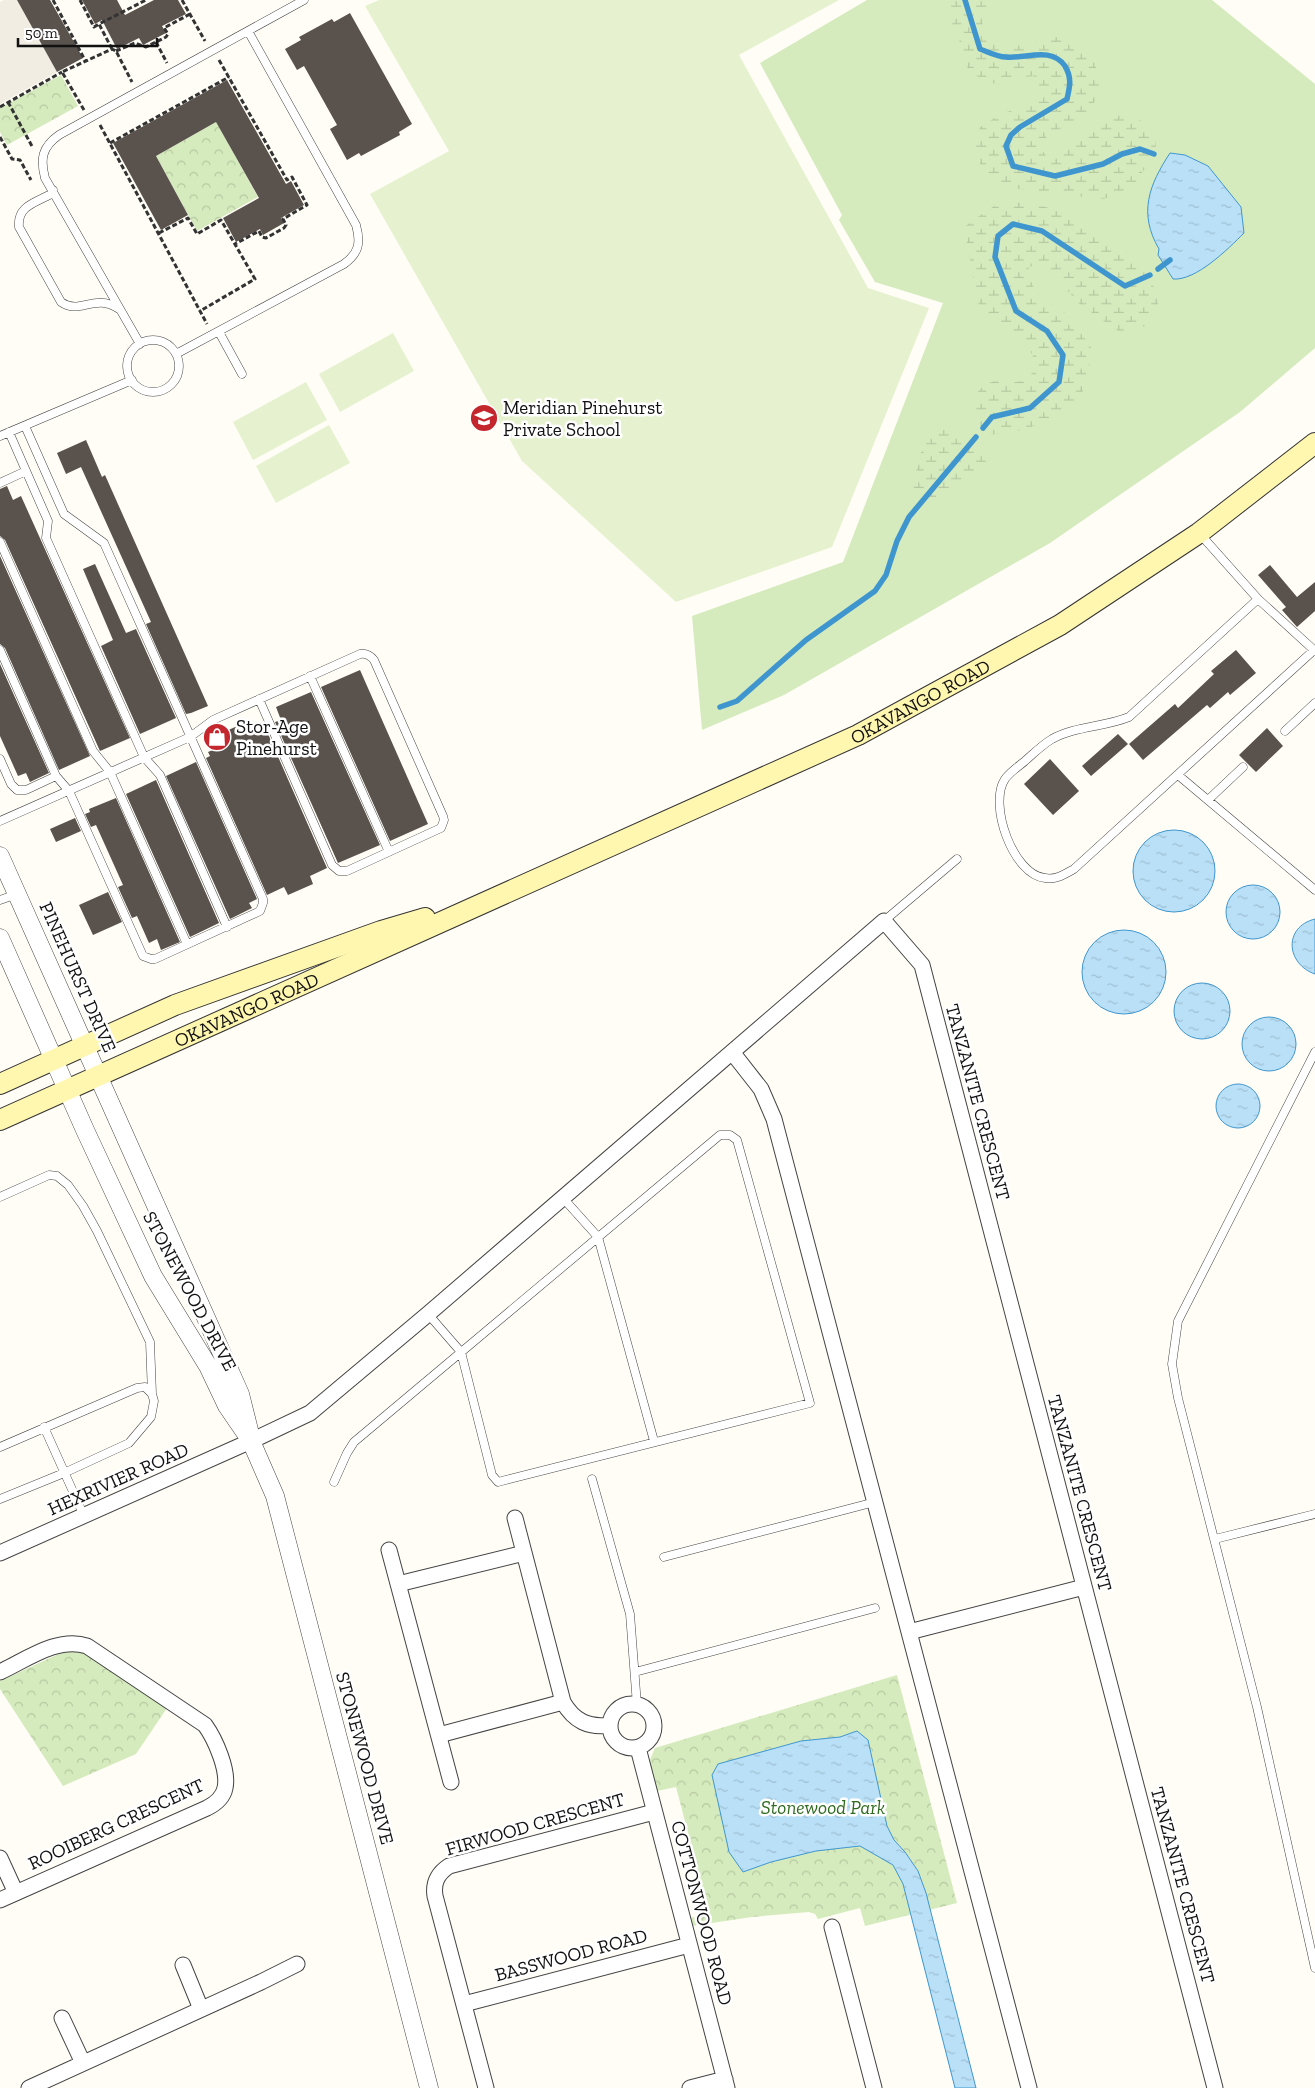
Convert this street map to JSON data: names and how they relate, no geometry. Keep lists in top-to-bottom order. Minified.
{"streets":{"main road":["OKAVANGO ROAD"],"street":["PINEHURST DRIVE","TANZANITE CRESCENT","STONEWOOD DRIVE","HEXRIVIER ROAD","ROOIBERG CRESCENT","FIRWOOD CRESCENT","COTTONWOOD ROAD","BASSWOOD ROAD"]},"crossings":[["OKAVANGO ROAD","PINEHURST DRIVE"],["OKAVANGO ROAD","STONEWOOD DRIVE"],["PINEHURST DRIVE","STONEWOOD DRIVE"],["TANZANITE CRESCENT","HEXRIVIER ROAD"],["STONEWOOD DRIVE","HEXRIVIER ROAD"],["FIRWOOD CRESCENT","COTTONWOOD ROAD"],["FIRWOOD CRESCENT","BASSWOOD ROAD"],["COTTONWOOD ROAD","BASSWOOD ROAD"]],"parks":["Stonewood Park"],"places":{"school or university":["Meridian Pinehurst Private School"],"shop":["Stor-Age Pinehurst"]},"scale_bar":"50 m"}
